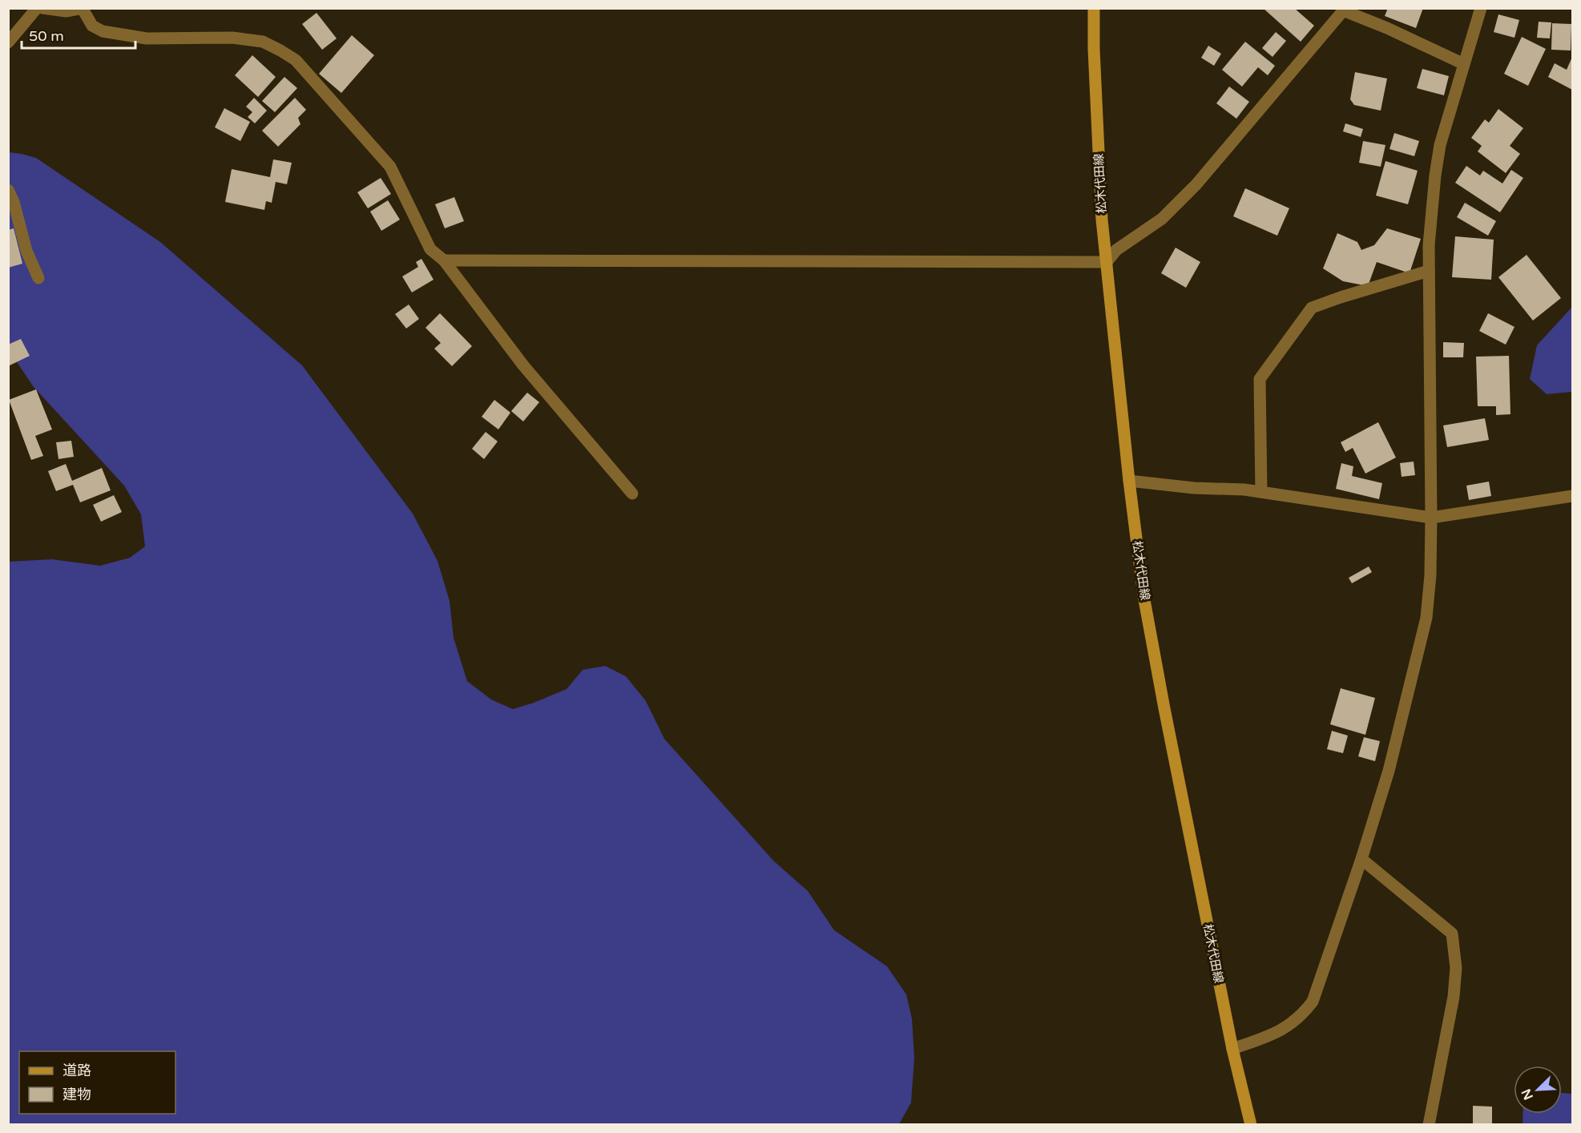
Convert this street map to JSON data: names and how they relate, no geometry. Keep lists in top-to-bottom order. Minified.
{"streets":{"main road":["松木代田線"]},"legend":["道路","建物"],"scale_bar":"50 m","north":"bottom left"}
